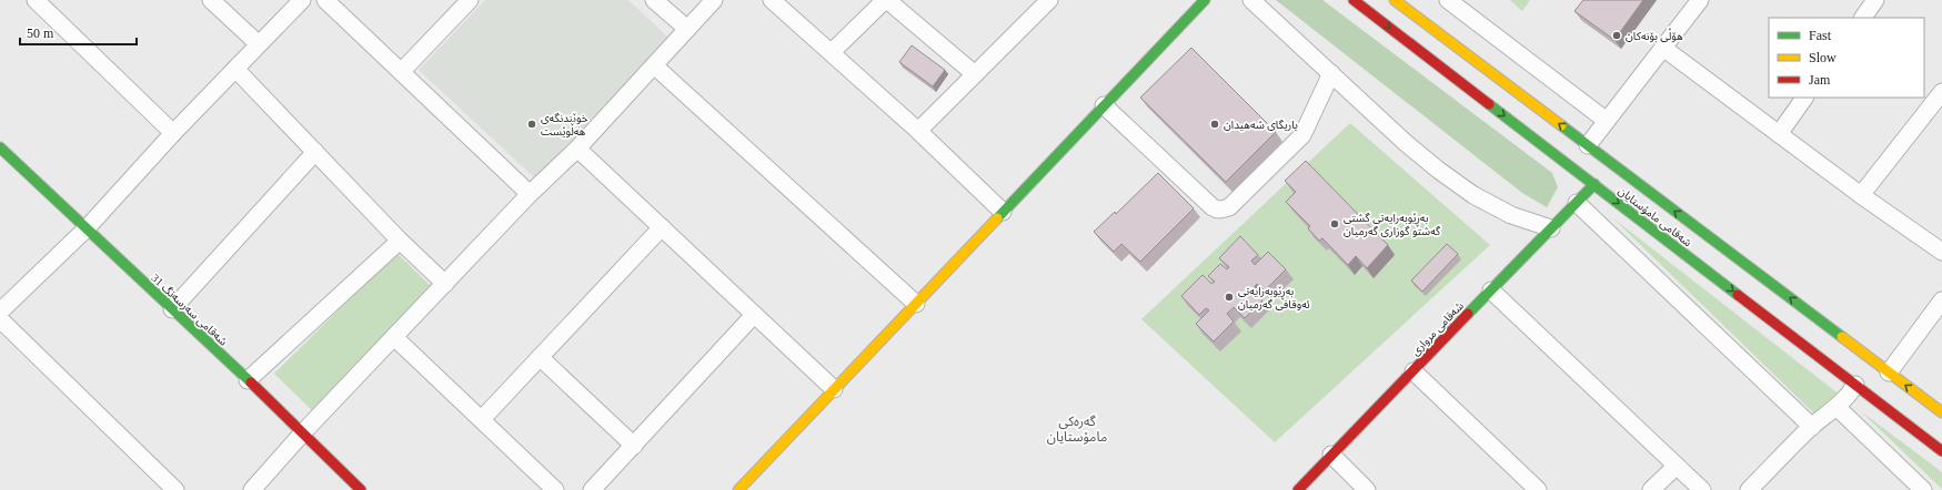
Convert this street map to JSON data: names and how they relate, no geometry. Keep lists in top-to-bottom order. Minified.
{"streets":{"street":["شەقامی مامۆستایان","شەقامی سەرسەنگ 31","شەقامی مرواری"]},"crossings":[["شەقامی مامۆستایان","شەقامی مرواری"]],"districts":["گەرەکی مامۆستایان"],"places":["هۆڵی بۆنەکان","خوێندنگەی هەڵوێست","یاریگای شەهیدان","بەڕێوبەرایەتی گشتی گەشتو گوزاری گەرمیان","بەڕێوبەرایەتی ئەوقافی گەرمیان"],"legend":["Fast","Slow","Jam"],"scale_bar":"50 m"}
